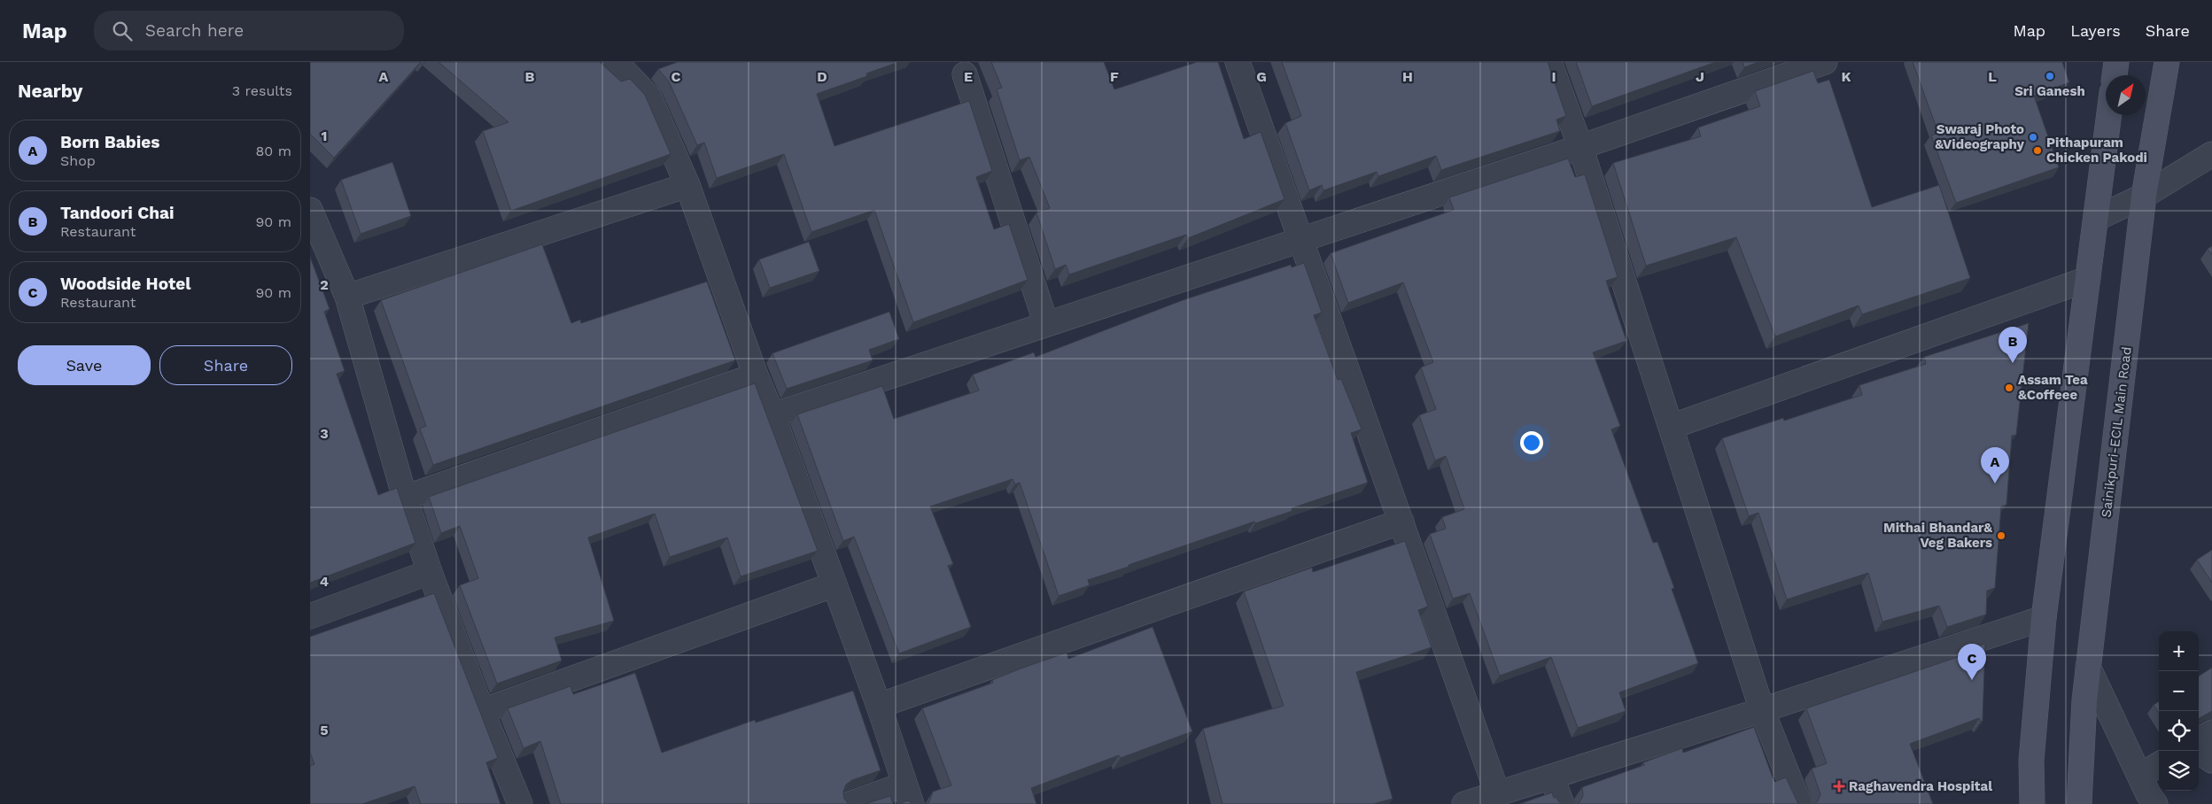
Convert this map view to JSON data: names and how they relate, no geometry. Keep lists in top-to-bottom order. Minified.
{"streets":{"main road":["Sainikpuri-ECIL Main Road"]},"places":{"other":["Sri Ganesh","Swaraj Photo &Videography","Pithapuram Chicken Pakodi","Assam Tea &Coffeee","Mithai Bhandar& Veg Bakers"],"health":["Raghavendra Hospital"]},"north":"top right","page":{"header":"Map","search":"Search here","nav":["Map","Layers","Share"],"heading":["Nearby","3 results"],"list":[{"mark":"A","name":"Born Babies","note":"Shop","value":"80 m"},{"mark":"B","name":"Tandoori Chai","note":"Restaurant","value":"90 m"},{"mark":"C","name":"Woodside Hotel","note":"Restaurant","value":"90 m"}],"pins":["B","A","C"],"buttons":["Save","Share"],"map_buttons":["+","−"]},"grid":{"columns":["A","B","C","D","E","F","G","H","I","J","K","L"],"rows":["1","2","3","4","5"]}}
